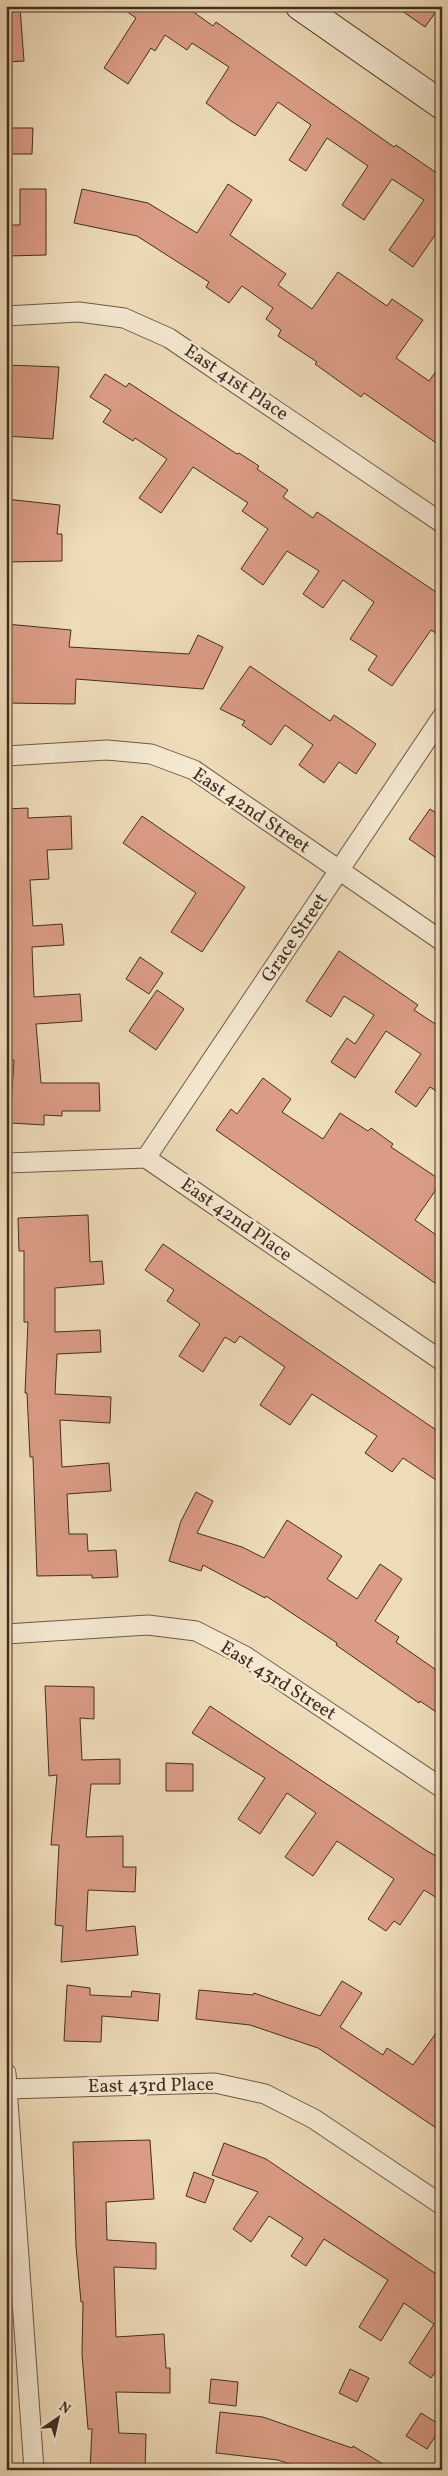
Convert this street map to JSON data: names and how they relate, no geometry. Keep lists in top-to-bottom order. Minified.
{"streets":{"street":["East 41st Place","East 42nd Street","Grace Street","East 42nd Place","East 43rd Street","East 43rd Place"]},"crossings":[["East 42nd Street","Grace Street"],["Grace Street","East 42nd Place"]],"north":"top right"}
